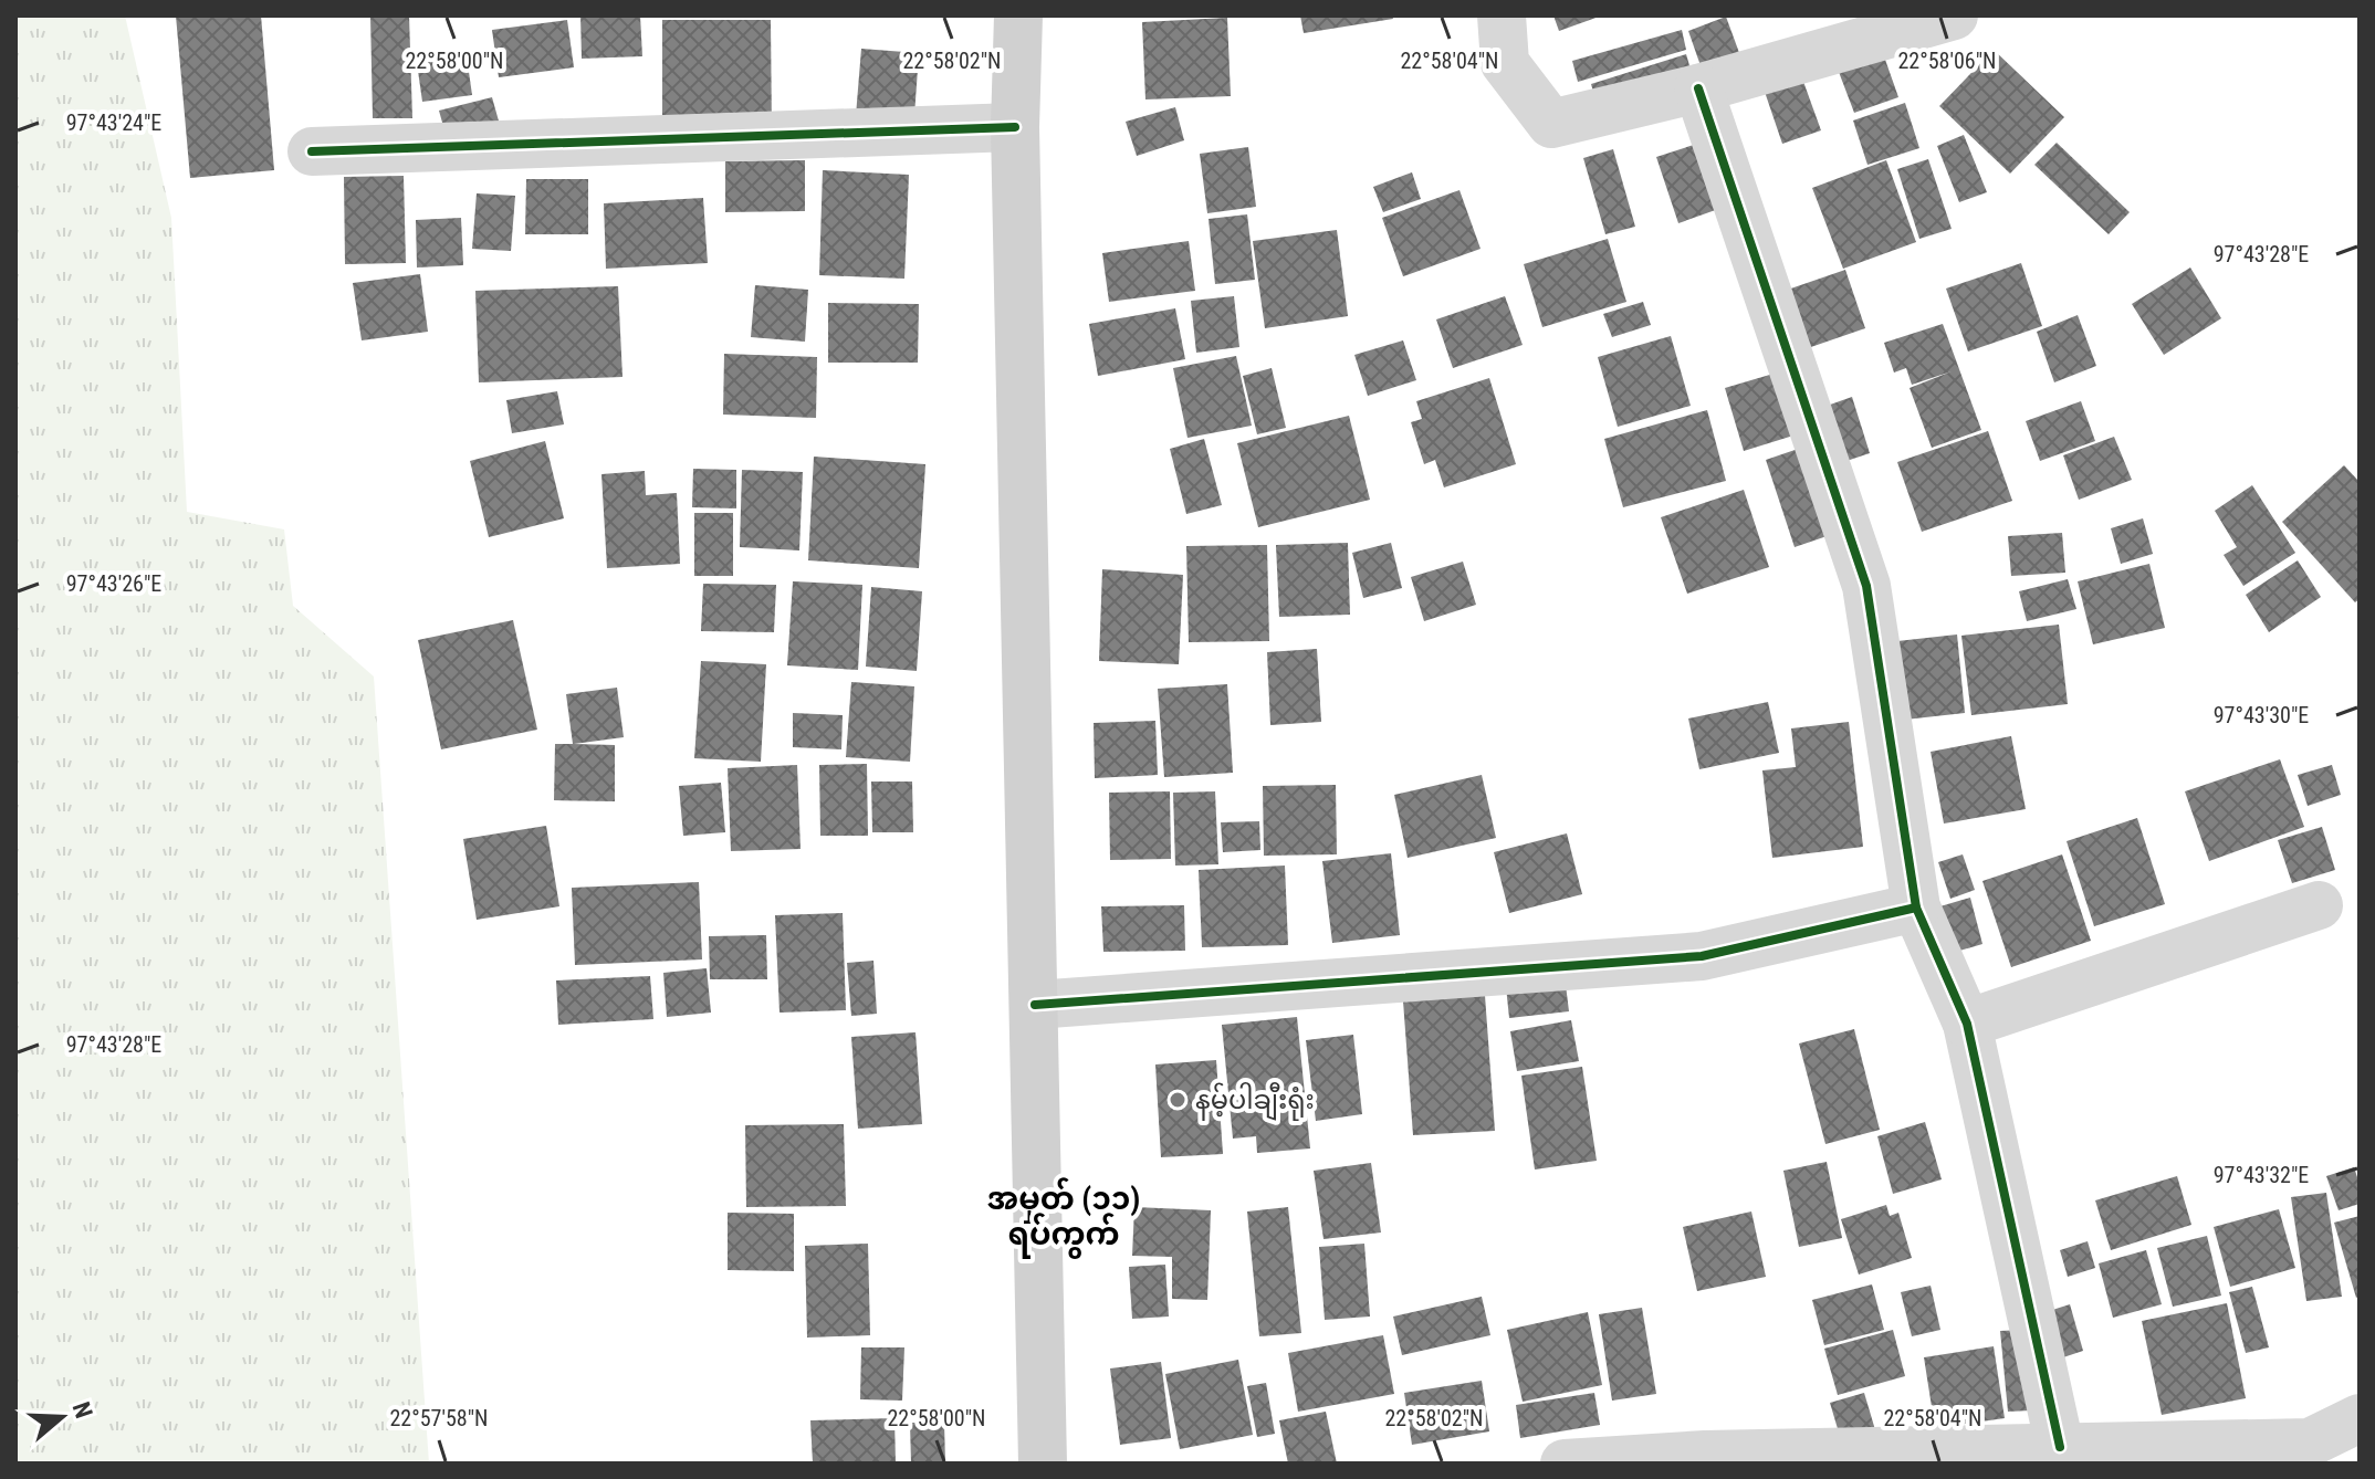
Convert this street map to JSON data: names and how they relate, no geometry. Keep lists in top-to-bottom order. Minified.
{"districts":["အမှတ် (၁၁) ရပ်ကွက်"],"places":["နမ့်ပါချီးရုံး"],"north":"right","coordinates":["22°58'00\"N","22°58'02\"N","22°58'04\"N","22°58'06\"N","97°43'24\"E","97°43'28\"E","97°43'26\"E","97°43'30\"E","97°43'32\"E","22°57'58\"N"]}
